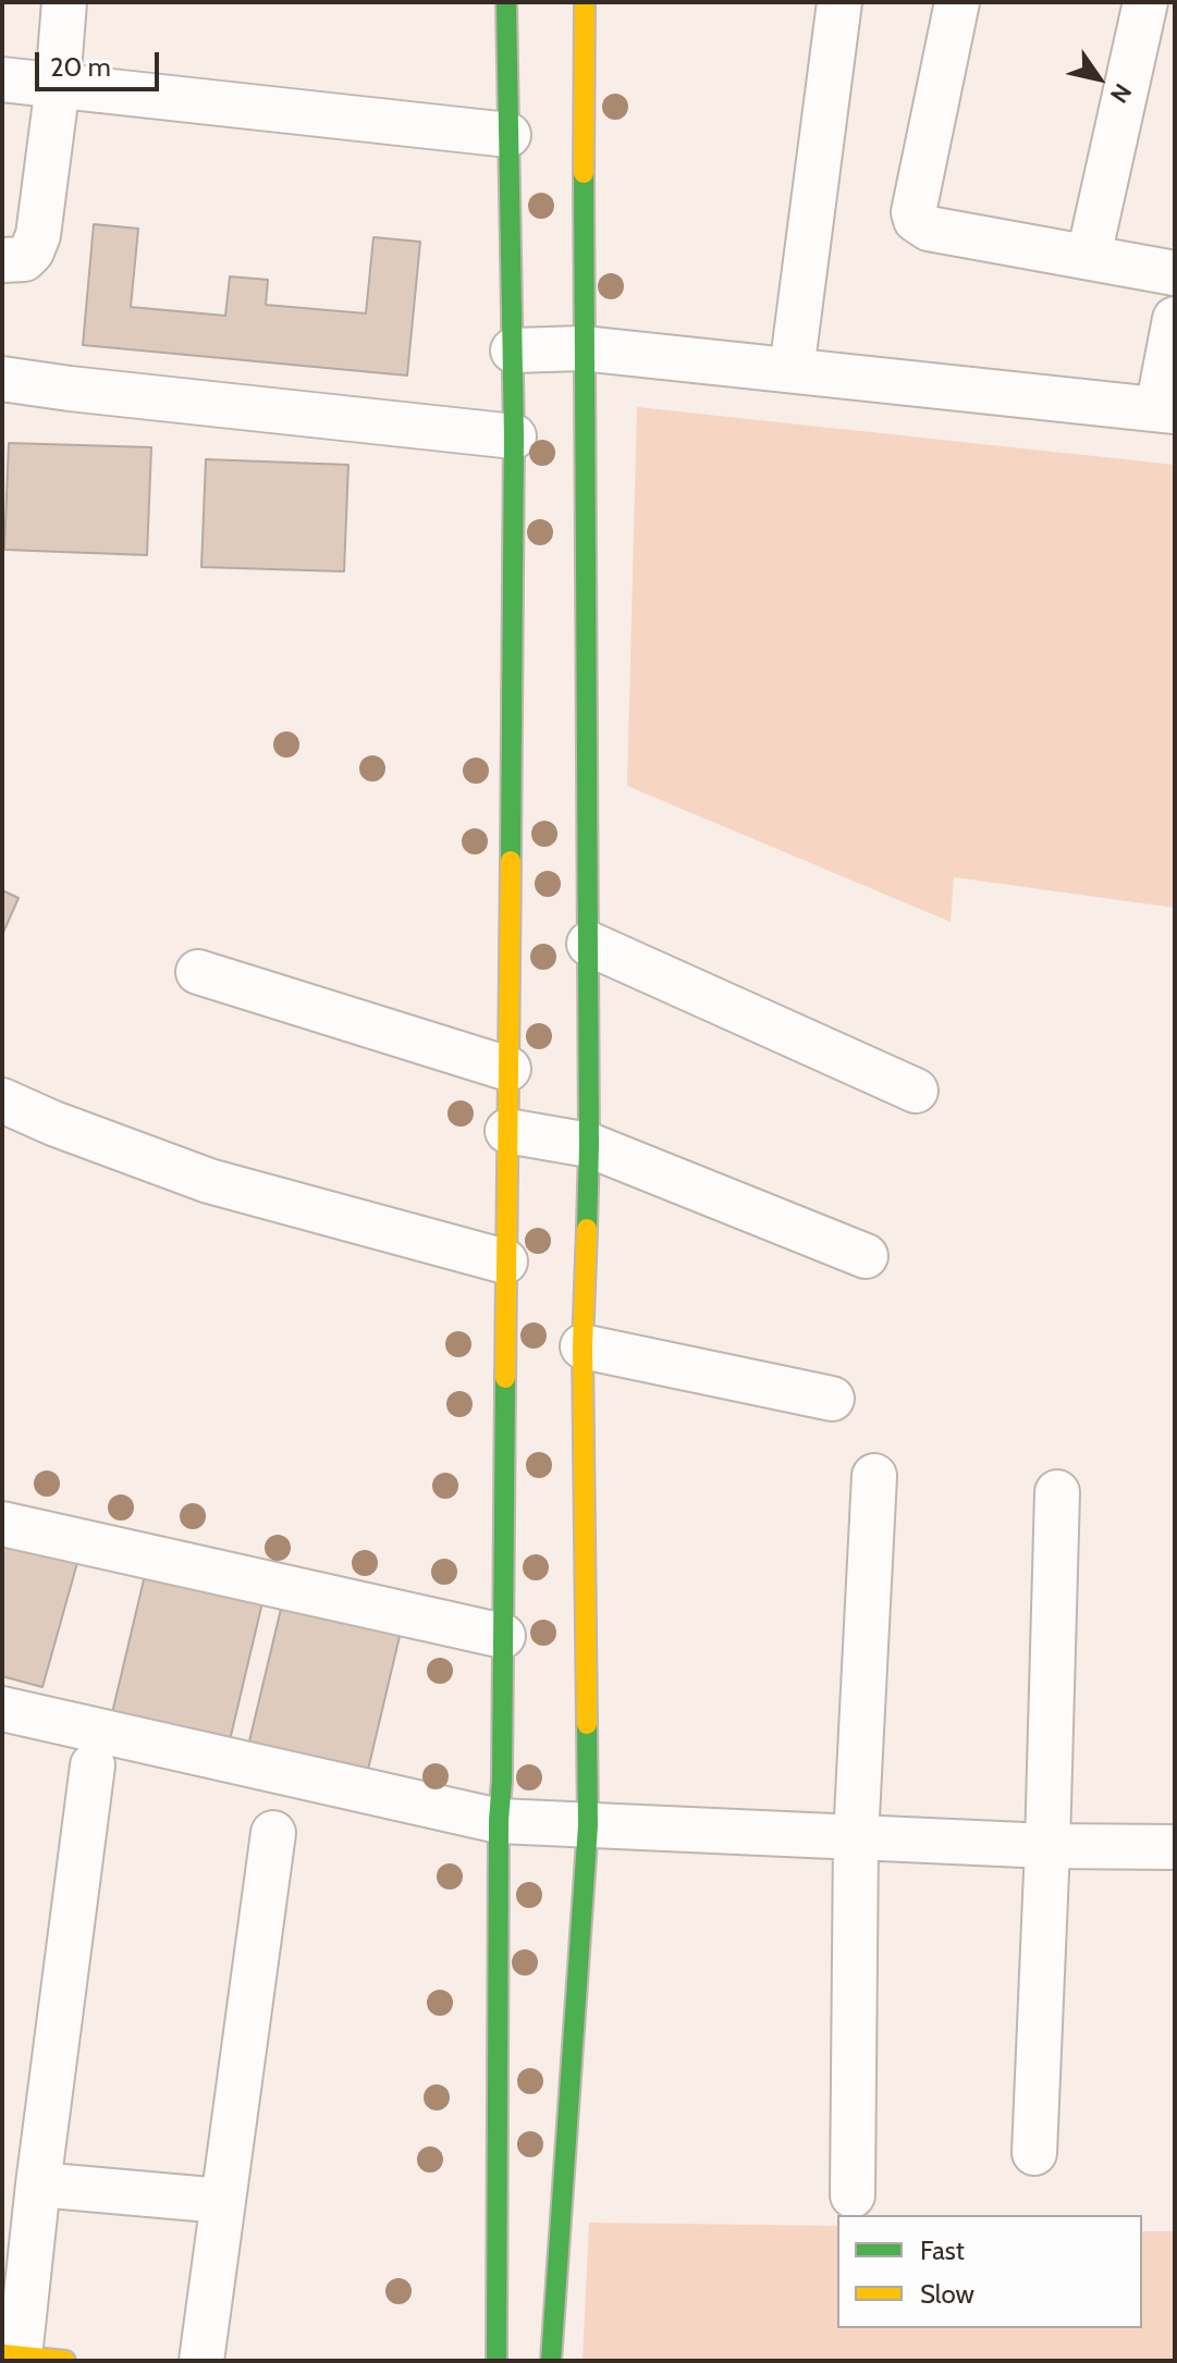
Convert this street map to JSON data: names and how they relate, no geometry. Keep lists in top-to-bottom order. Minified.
{"legend":["Fast","Slow"],"scale_bar":"20 m","north":"bottom right"}
